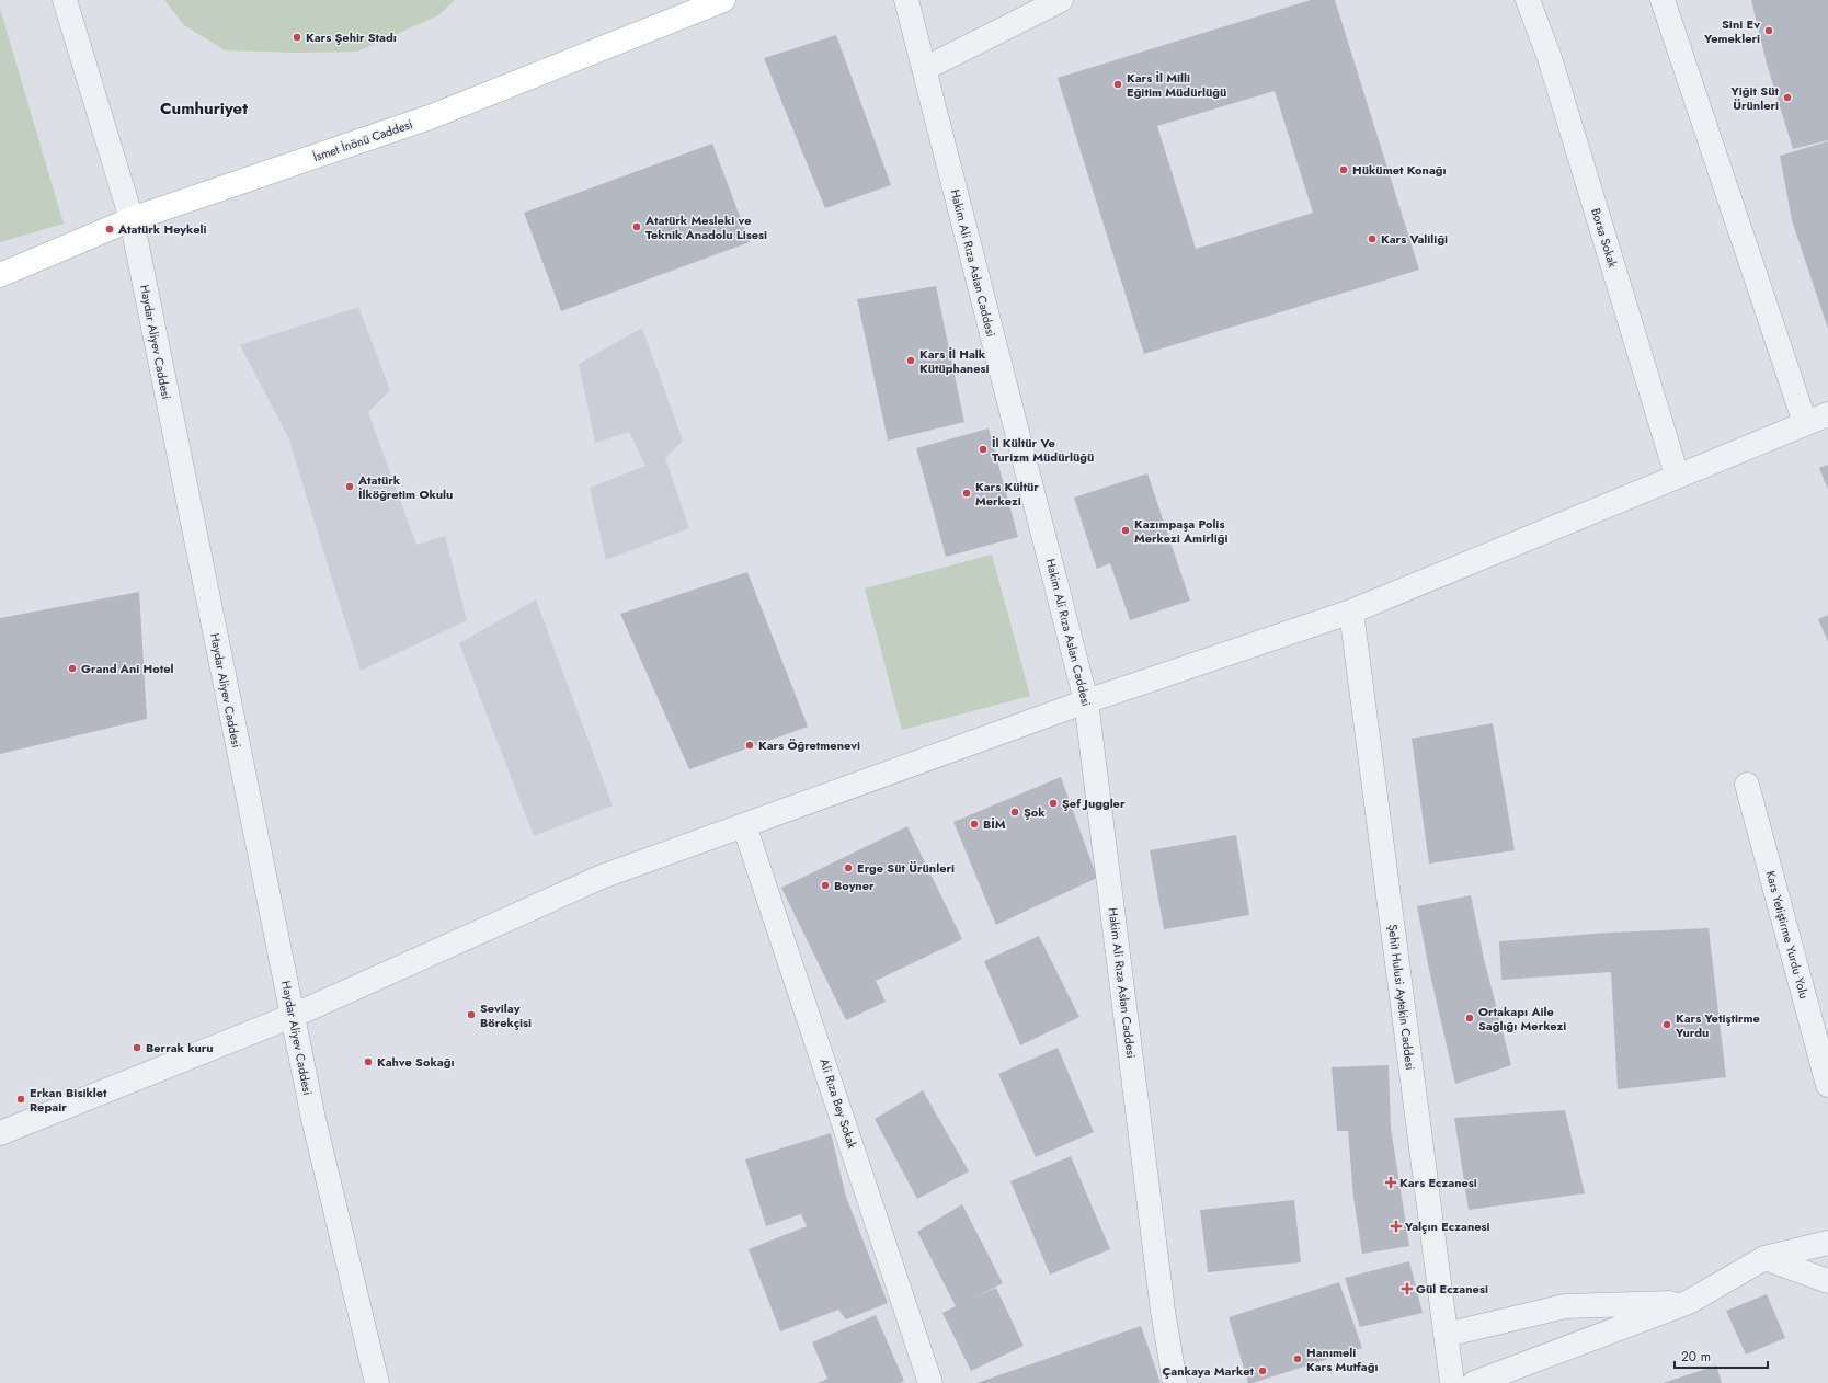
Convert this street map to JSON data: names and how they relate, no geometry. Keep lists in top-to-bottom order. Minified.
{"streets":{"main road":["İsmet İnönü Caddesi"],"street":["Borsa Sokak","Hakim Ali Rıza Aslan Caddesi","Haydar Aliyev Caddesi","Kars Yetiştirme Yurdu Yolu","Şehit Hulusi Aytekin Caddesi","Ali Rıza Bey Sokak"]},"crossings":[["İsmet İnönü Caddesi","Haydar Aliyev Caddesi"]],"districts":["Cumhuriyet"],"places":{"other":["Sini Ev Yemekleri","Kars Şehir Stadı","Kars İl Milli Eğitim Müdürlüğü","Yiğit Süt Ürünleri","Hükümet Konağı","Atatürk Mesleki ve Teknik Anadolu Lisesi","Atatürk Heykeli","Kars Valiliği","Kars İl Halk Kütüphanesi","İl Kültür Ve Turizm Müdürlüğü","Atatürk İlköğretim Okulu","Kars Kültür Merkezi","Kazımpaşa Polis Merkezi Amirliği","Grand Ani Hotel","Kars Öğretmenevi","Şef Juggler","Şok","BİM","Erge Süt Ürünleri","Boyner","Sevilay Börekçisi","Ortakapı Aile Sağlığı Merkezi","Kars Yetiştirme Yurdu","Berrak kuru","Kahve Sokağı","Erkan Bisiklet Repair","Hanımeli Kars Mutfağı","Çankaya Market"],"health":["Kars Eczanesi","Yalçın Eczanesi","Gül Eczanesi"]},"scale_bar":"20 m"}
